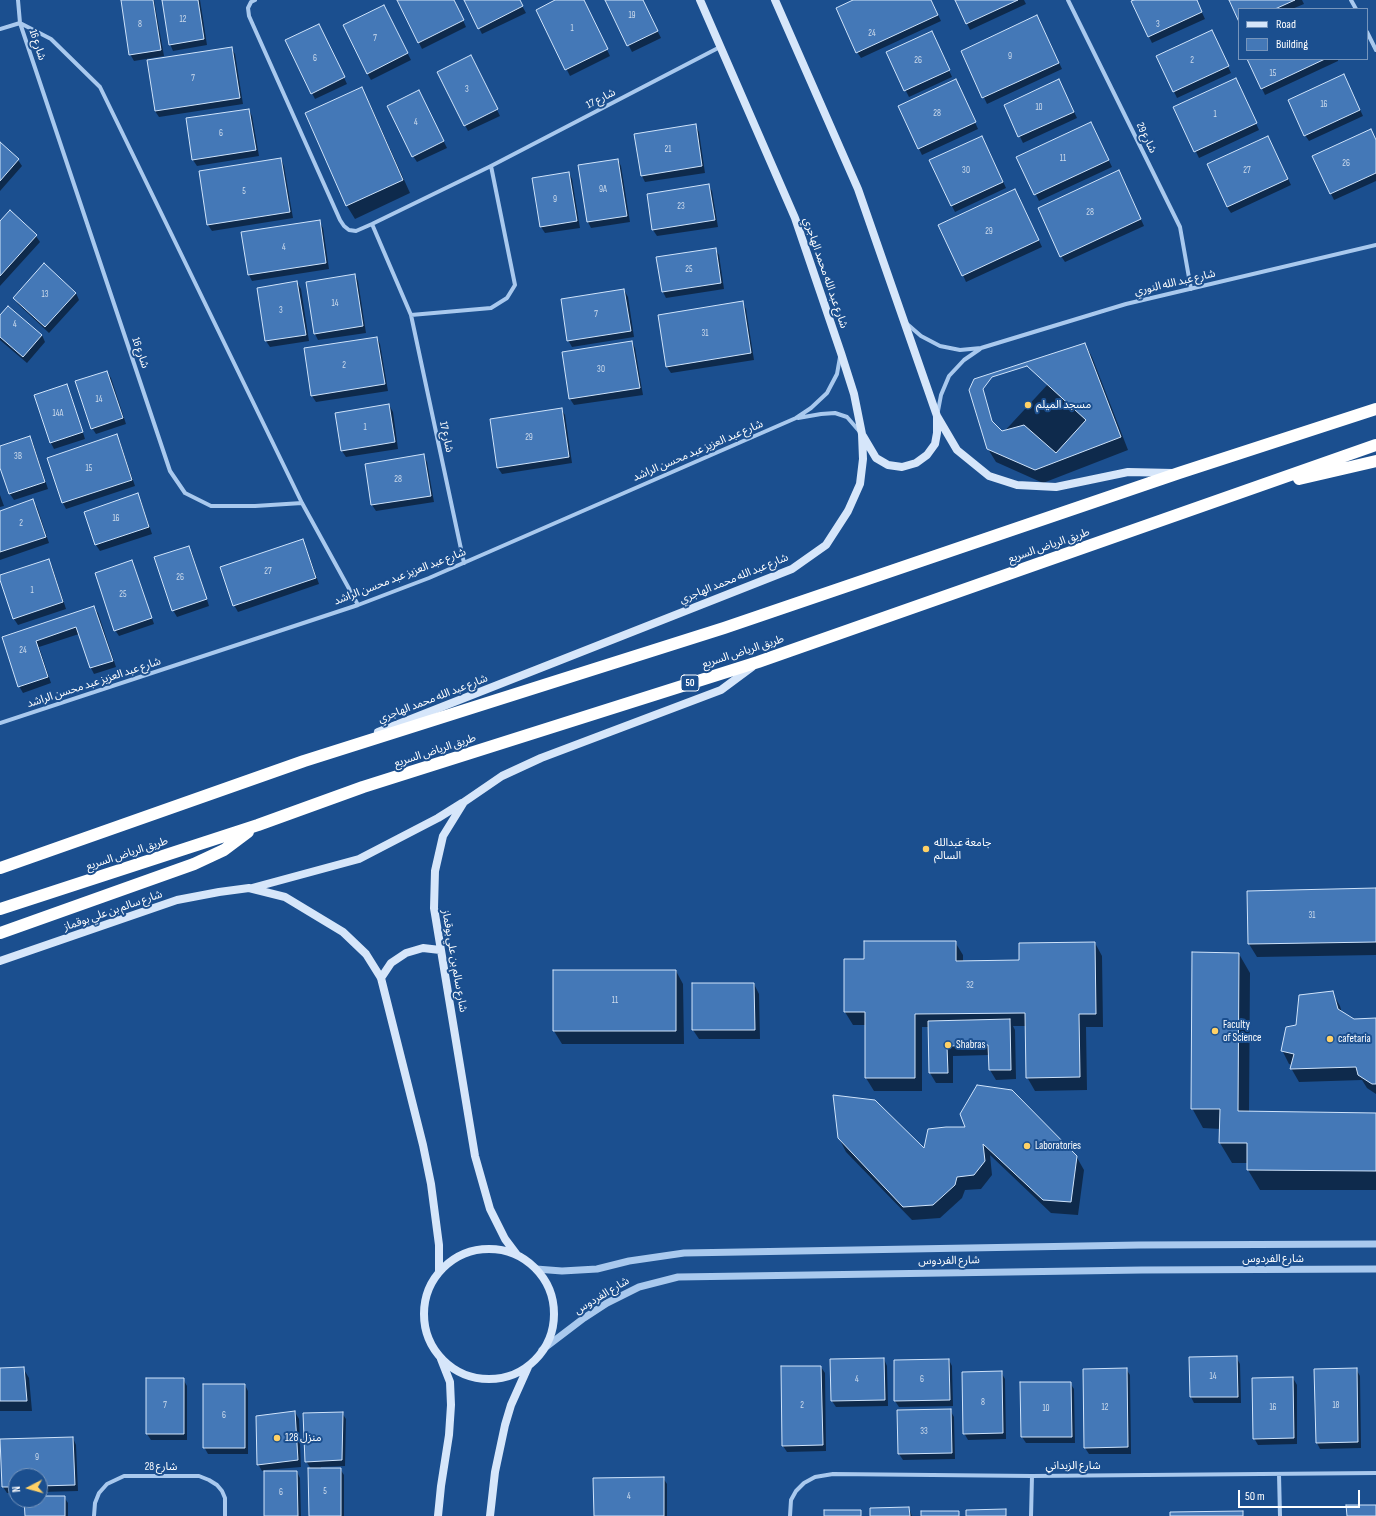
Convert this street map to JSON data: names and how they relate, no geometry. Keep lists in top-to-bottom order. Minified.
{"streets":{"highway":["طريق الرياض السريع","50"],"main road":["شارع عبد الله محمد الهاجري","شارع سالم بن علي بوقماز"],"street":["شارع 16","شارع 17","شارع 29","شارع عبد الله النوري","شارع عبد العزيز عبد محسن الراشد","شارع الفردوس","شارع الزبداني","شارع 28"]},"crossings":[["شارع 16","شارع عبد العزيز عبد محسن الراشد"],["شارع 17","شارع عبد الله محمد الهاجري"],["شارع 17","شارع عبد العزيز عبد محسن الراشد"],["شارع 29","شارع عبد الله النوري"],["شارع عبد الله محمد الهاجري","شارع عبد العزيز عبد محسن الراشد"],["طريق الرياض السريع","شارع سالم بن علي بوقماز"],["شارع سالم بن علي بوقماز","شارع الفردوس"]],"places":["مسجد الميلم","جامعة عبدالله السالم","Faculty of Science","cafetaria","Shabras","Laboratories","منزل 128"],"house_numbers":["19","12","8","3","1","24","7","9","6","26","2","15","7","3","16","10","28","1","4","6","21","11","26","30","27","9A","5","9","23","28","29","4","25","13","14","3","7","4","31","2","30","14","14A","1","29","3B","15","28","16","2","27","26","1","25","24","31","32","11","14","4","6","8","7","2","18","12","16","10","6","33","9","5","6","4"],"legend":["Road","Building"],"scale_bar":"50 m","north":"left"}
